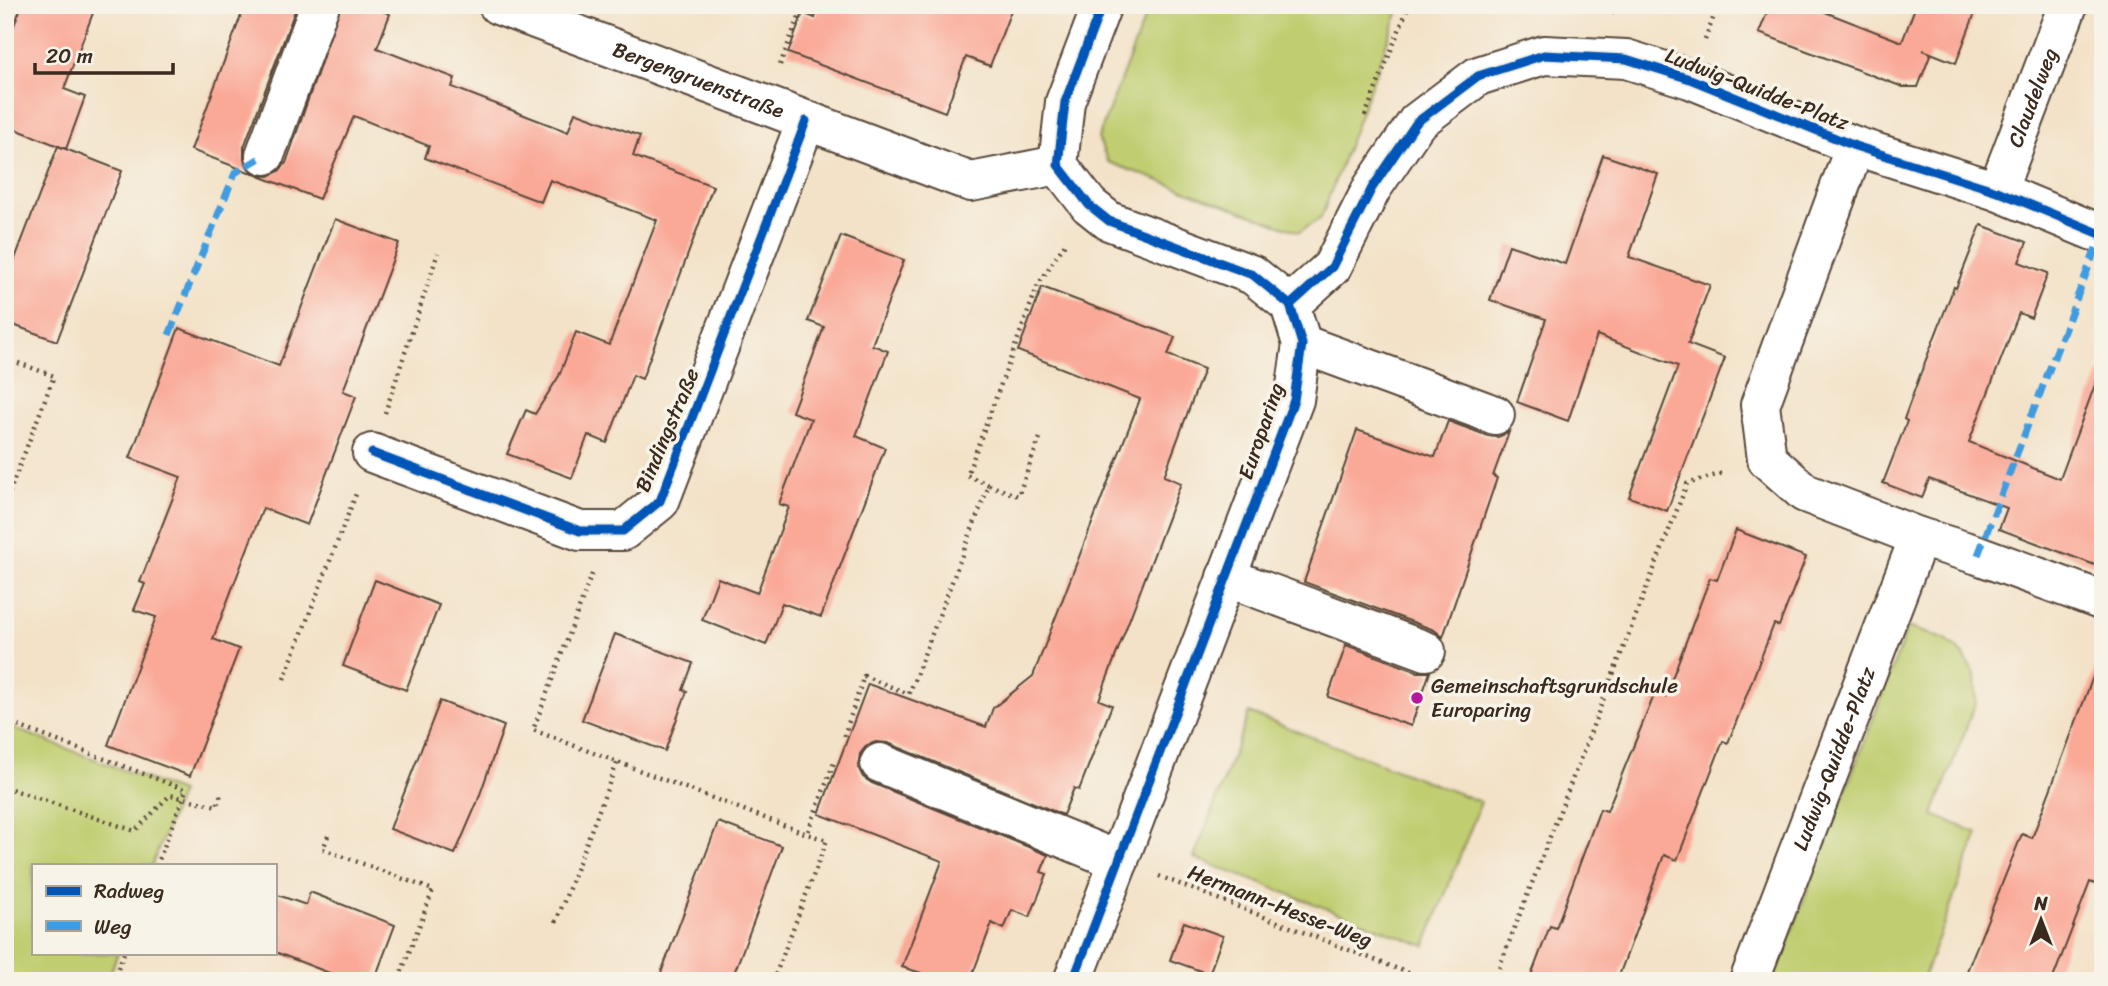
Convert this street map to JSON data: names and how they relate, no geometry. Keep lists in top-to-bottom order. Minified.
{"streets":{"street":["Bergengruenstraße","Ludwig-Quidde-Platz","Claudelweg","Bindingstraße","Europaring"],"path":["Hermann-Hesse-Weg"]},"crossings":[["Bergengruenstraße","Bindingstraße"],["Ludwig-Quidde-Platz","Claudelweg"],["Ludwig-Quidde-Platz","Europaring"],["Europaring","Hermann-Hesse-Weg"]],"places":["Gemeinschaftsgrundschule Europaring"],"legend":["Radweg","Weg"],"scale_bar":"20 m","north":"top"}
